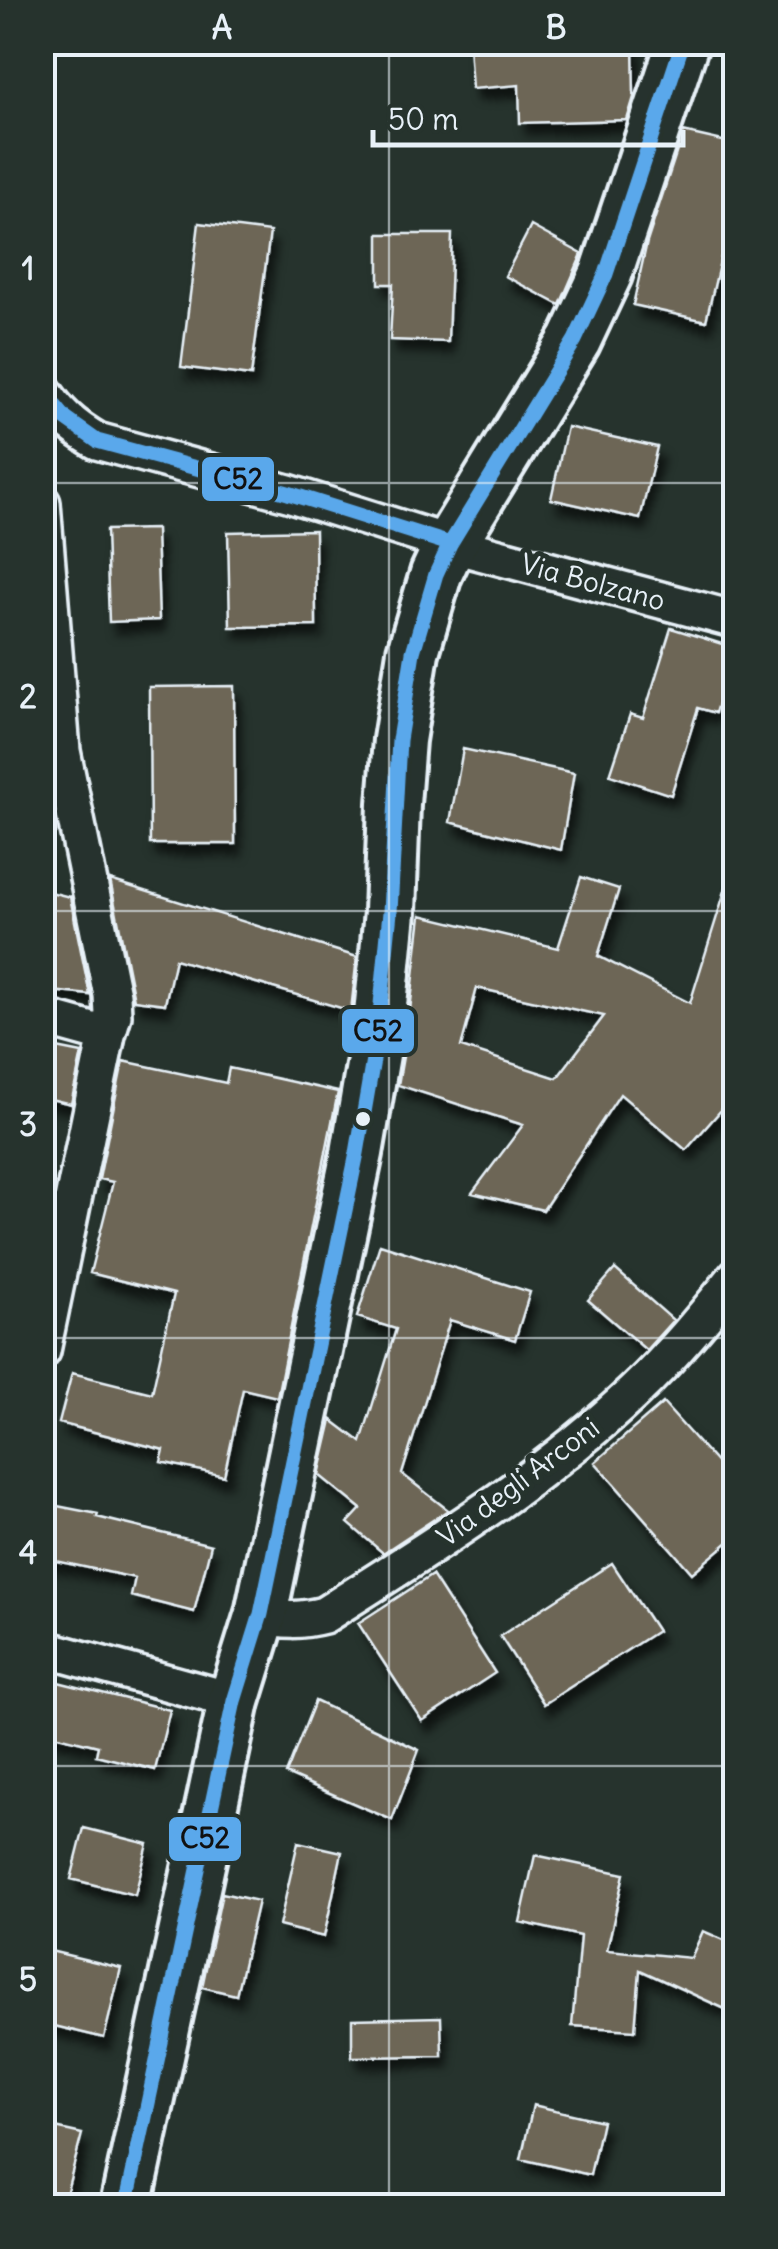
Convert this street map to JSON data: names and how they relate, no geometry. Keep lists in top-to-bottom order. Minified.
{"streets":{"street":["Via Bolzano","Via degli Arconi"]},"lines":["transit line C52"],"scale_bar":"50 m","grid":{"columns":["A","B"],"rows":["1","2","3","4","5"]}}
